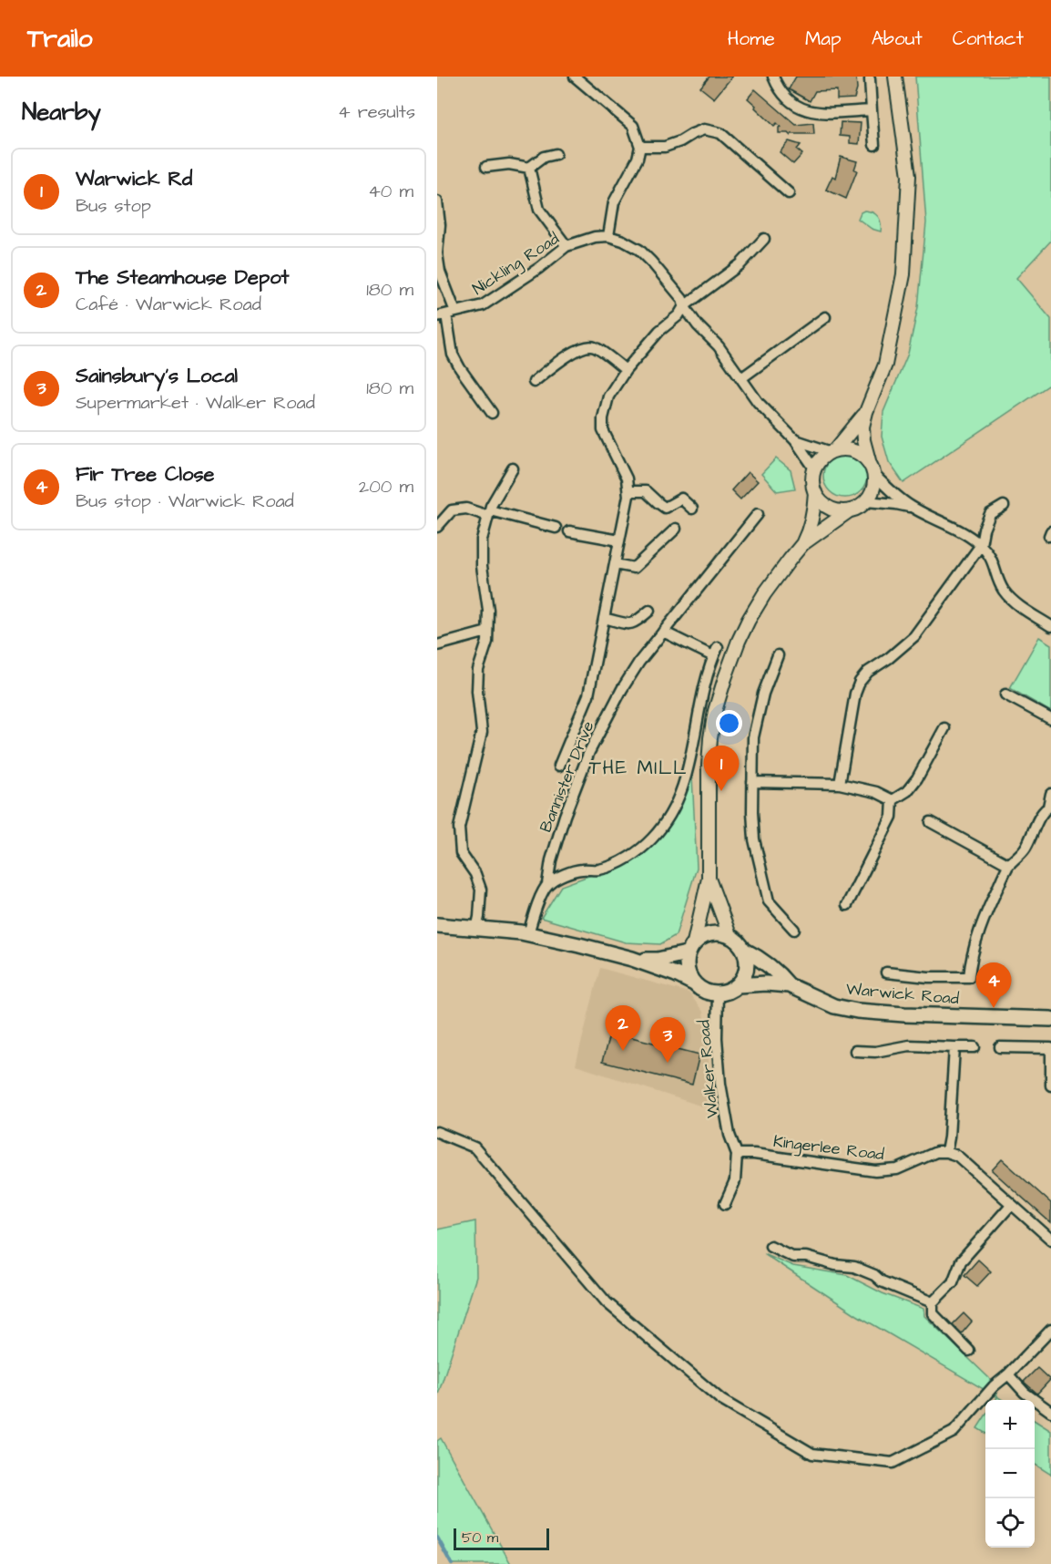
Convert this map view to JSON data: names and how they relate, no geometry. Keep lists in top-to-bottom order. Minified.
{"streets":{"main road":["Warwick Road"],"street":["Nickling Road","Bannister Drive","Walker Road","Kingerlee Road"]},"crossings":[["Warwick Road","Walker Road"],["Walker Road","Kingerlee Road"]],"districts":["THE MILL"],"scale_bar":"50 m","page":{"header":"Trailo","nav":["Home","Map","About","Contact"],"heading":["Nearby","4 results"],"list":[{"mark":"1","name":"Warwick Rd","note":"Bus stop","value":"40 m"},{"mark":"2","name":"The Steamhouse Depot","note":"Café · Warwick Road","value":"180 m"},{"mark":"3","name":"Sainsbury's Local","note":"Supermarket · Walker Road","value":"180 m"},{"mark":"4","name":"Fir Tree Close","note":"Bus stop · Warwick Road","value":"200 m"}],"pins":["1","4","2","3"],"map_buttons":["+","−"],"scale":"50 m"}}
